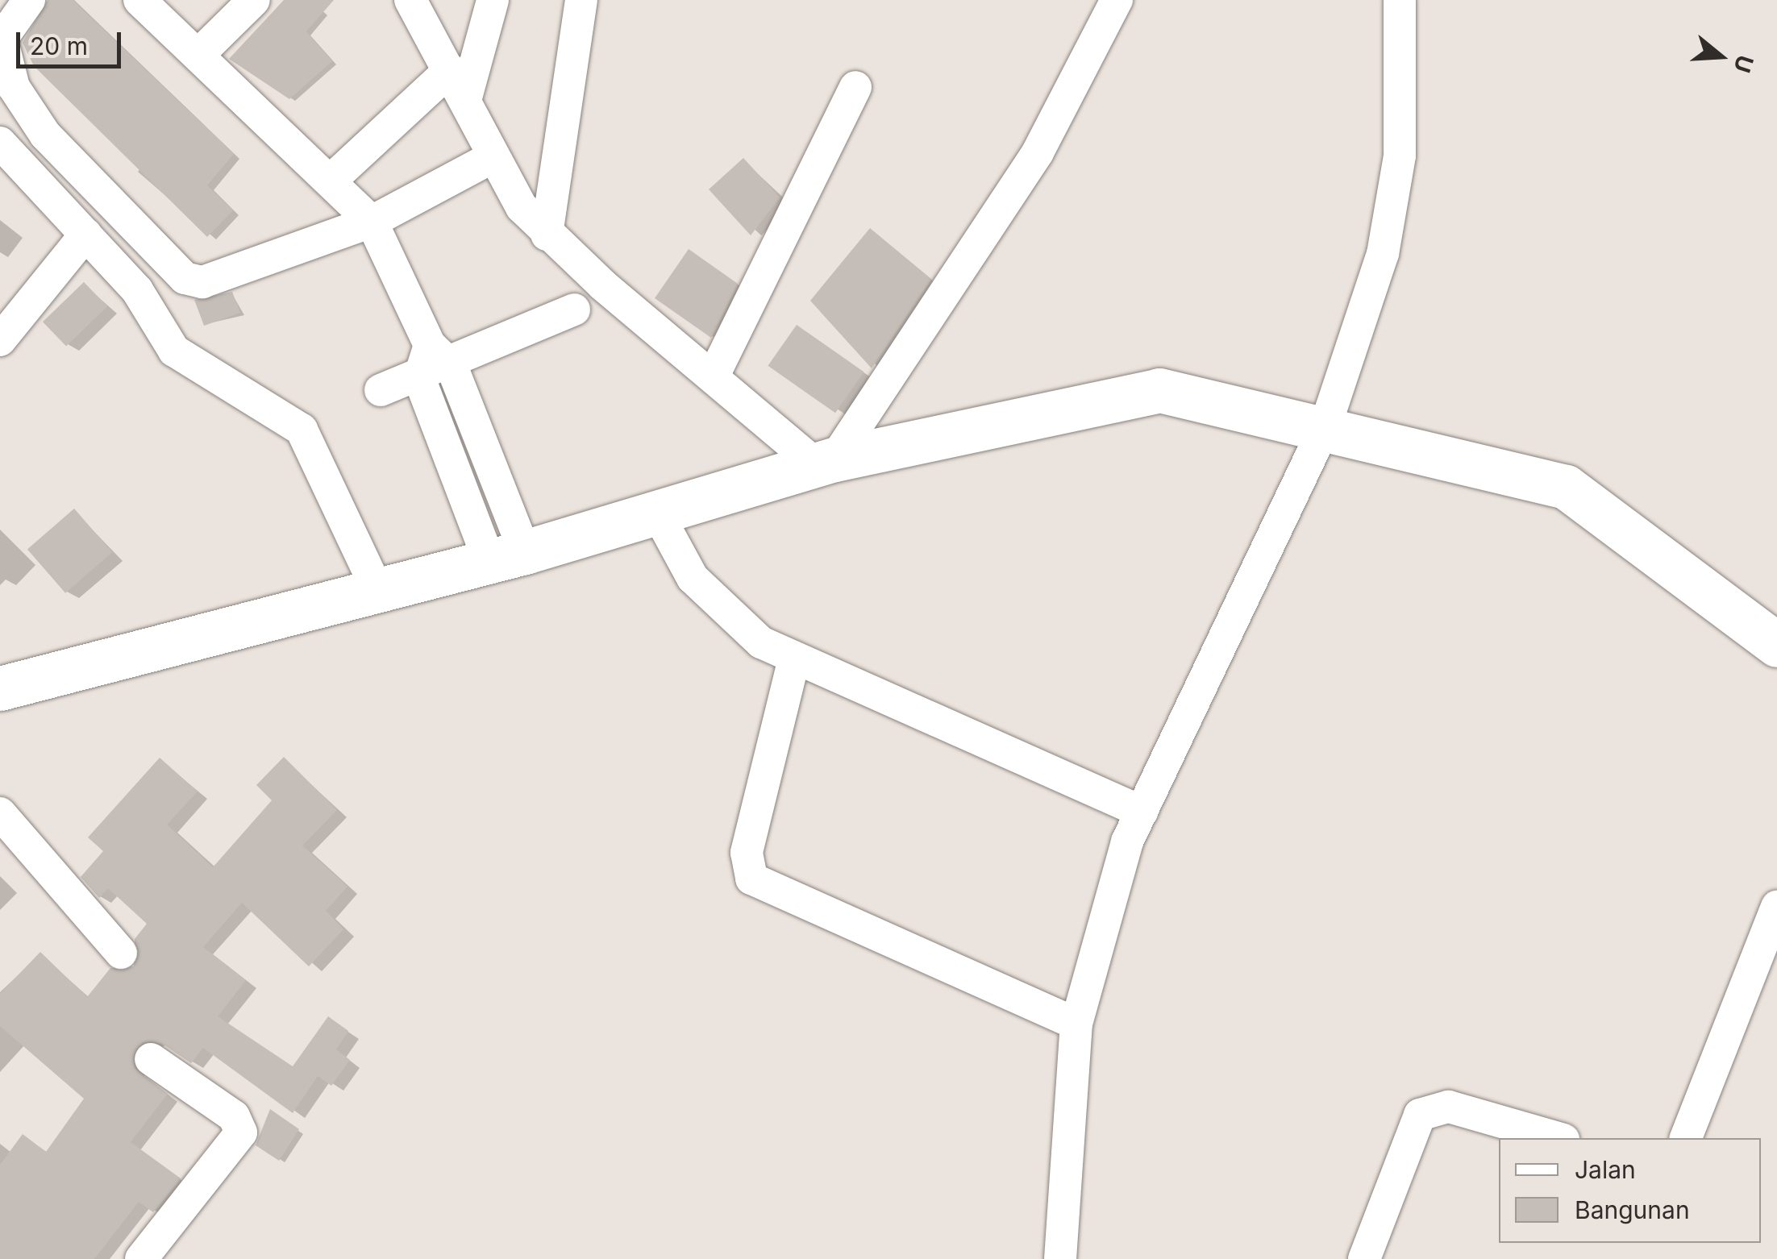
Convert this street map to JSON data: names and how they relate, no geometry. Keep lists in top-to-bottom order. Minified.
{"legend":["Jalan","Bangunan"],"scale_bar":"20 m","north":"right"}
